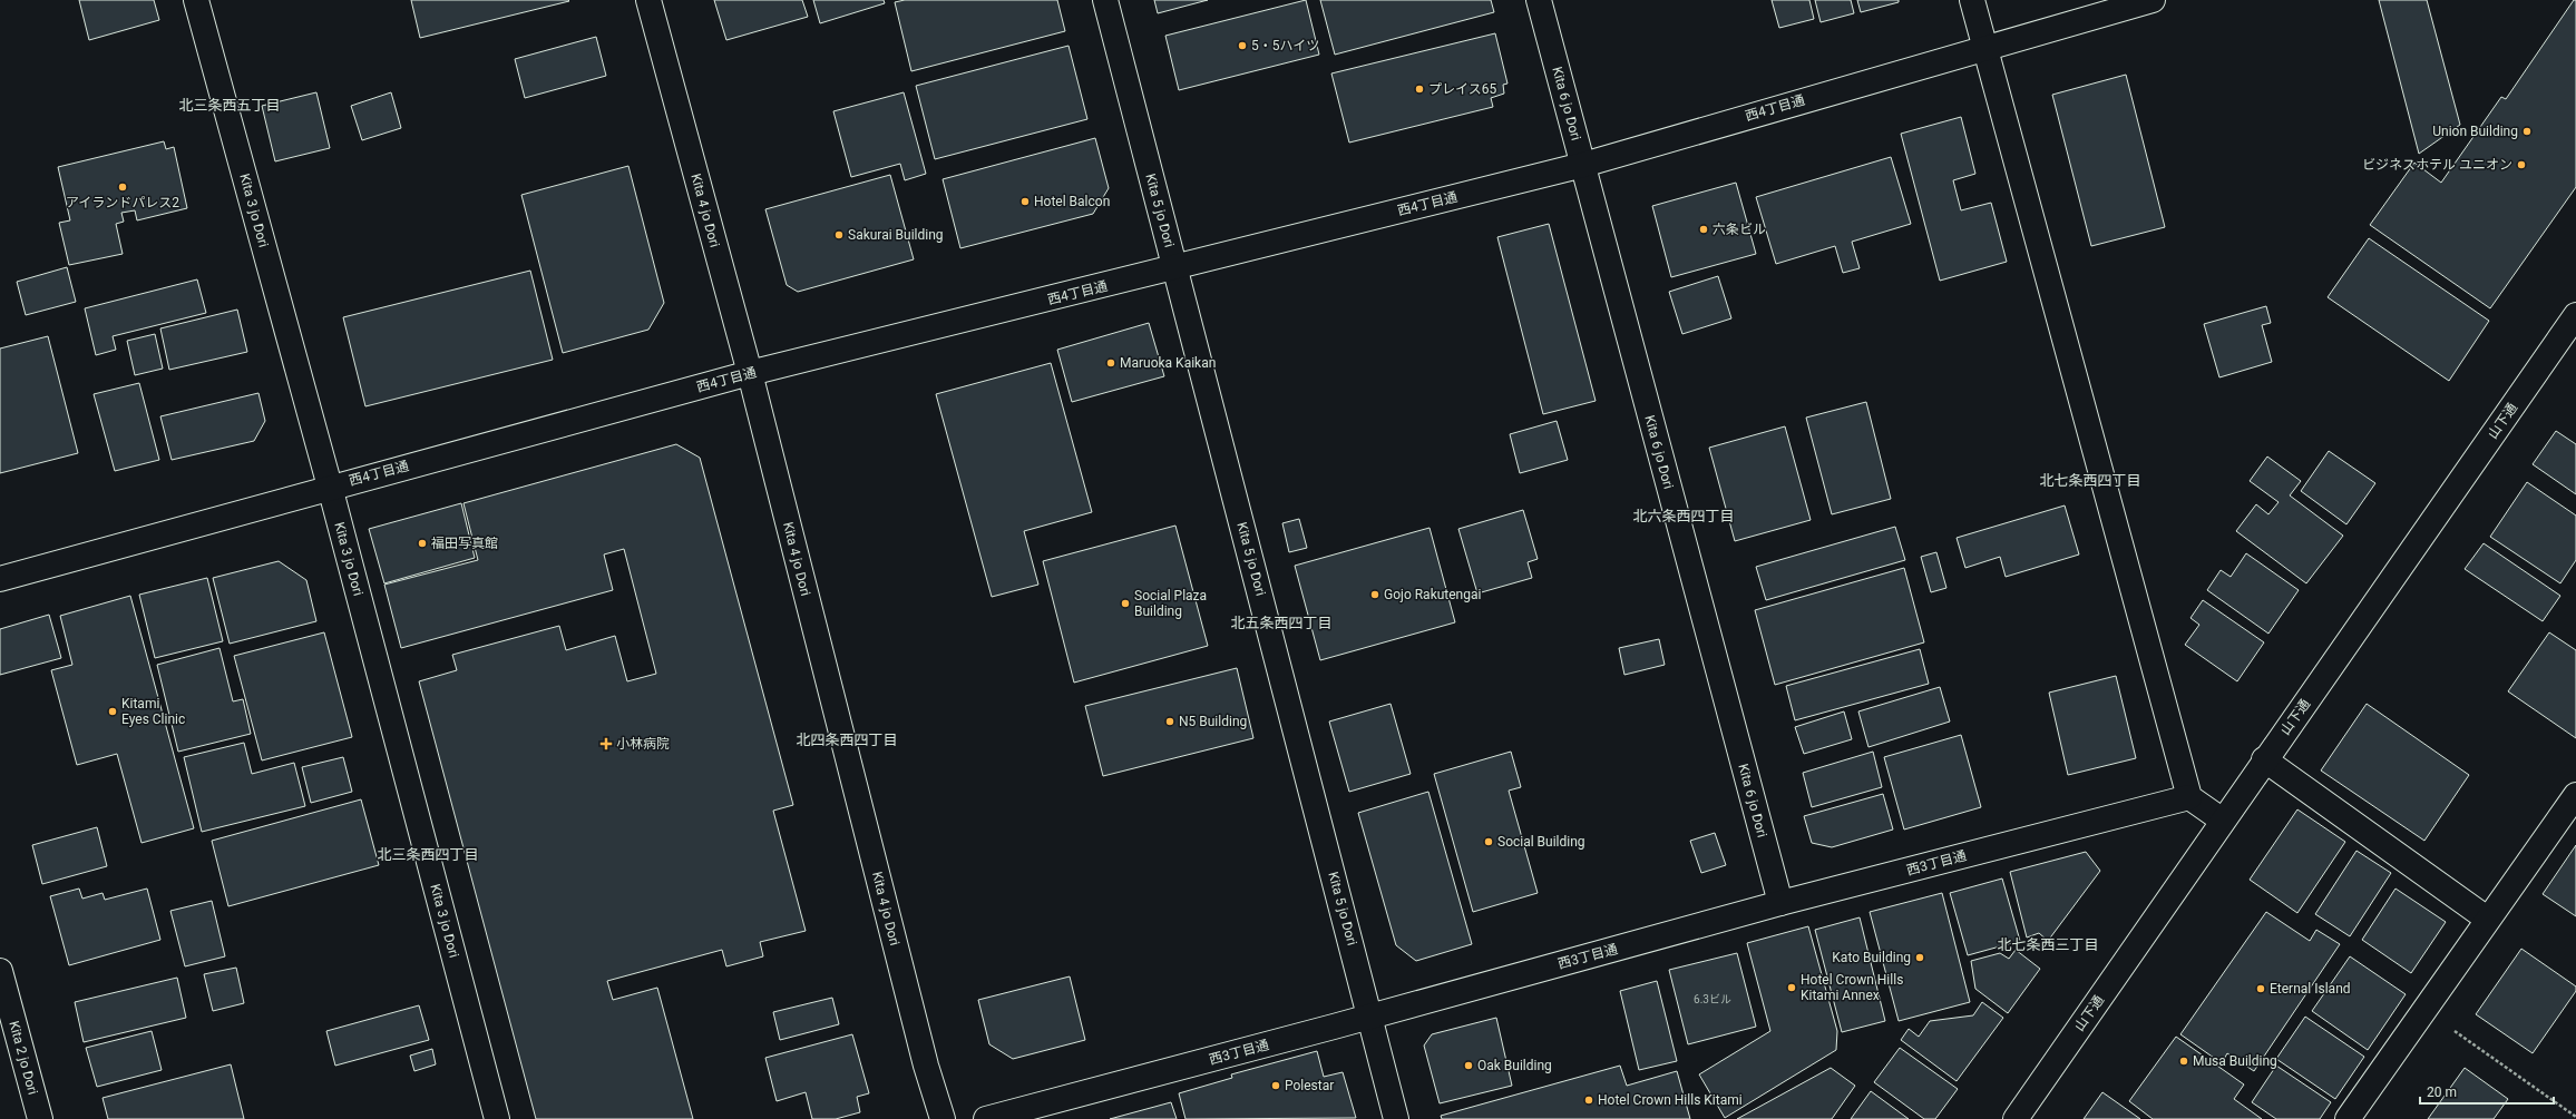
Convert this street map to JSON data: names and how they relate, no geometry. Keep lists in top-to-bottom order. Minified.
{"streets":{"street":["Kita 6 jo Dori","西4丁目通","Kita 3 jo Dori","Kita 4 jo Dori","Kita 5 jo Dori","山下通","西3丁目通","Kita 2 jo Dori"]},"crossings":[["Kita 6 jo Dori","西4丁目通"],["Kita 6 jo Dori","西3丁目通"],["西4丁目通","Kita 3 jo Dori"],["西4丁目通","Kita 4 jo Dori"],["西4丁目通","Kita 5 jo Dori"],["Kita 5 jo Dori","西3丁目通"]],"districts":["北三条西五丁目","北七条西四丁目","北六条西四丁目","北五条西四丁目","北四条西四丁目","北三条西四丁目","北七条西三丁目"],"places":{"other":["5・5ハイツ","プレイス65","Union Building","ビジネスホテル ユニオン","アイランドパレス2","Hotel Balcon","六条ビル","Sakurai Building","Maruoka Kaikan","福田写真館","Gojo Rakutengai","Social Plaza Building","Kitami Eyes Clinic","N5 Building","Social Building","Kato Building","Hotel Crown Hills Kitami Annex","Eternal Island","Musa Building","Oak Building","Polestar","Hotel Crown Hills Kitami"],"health":["小林病院"]},"house_numbers":["6.3ビル"],"scale_bar":"20 m"}
